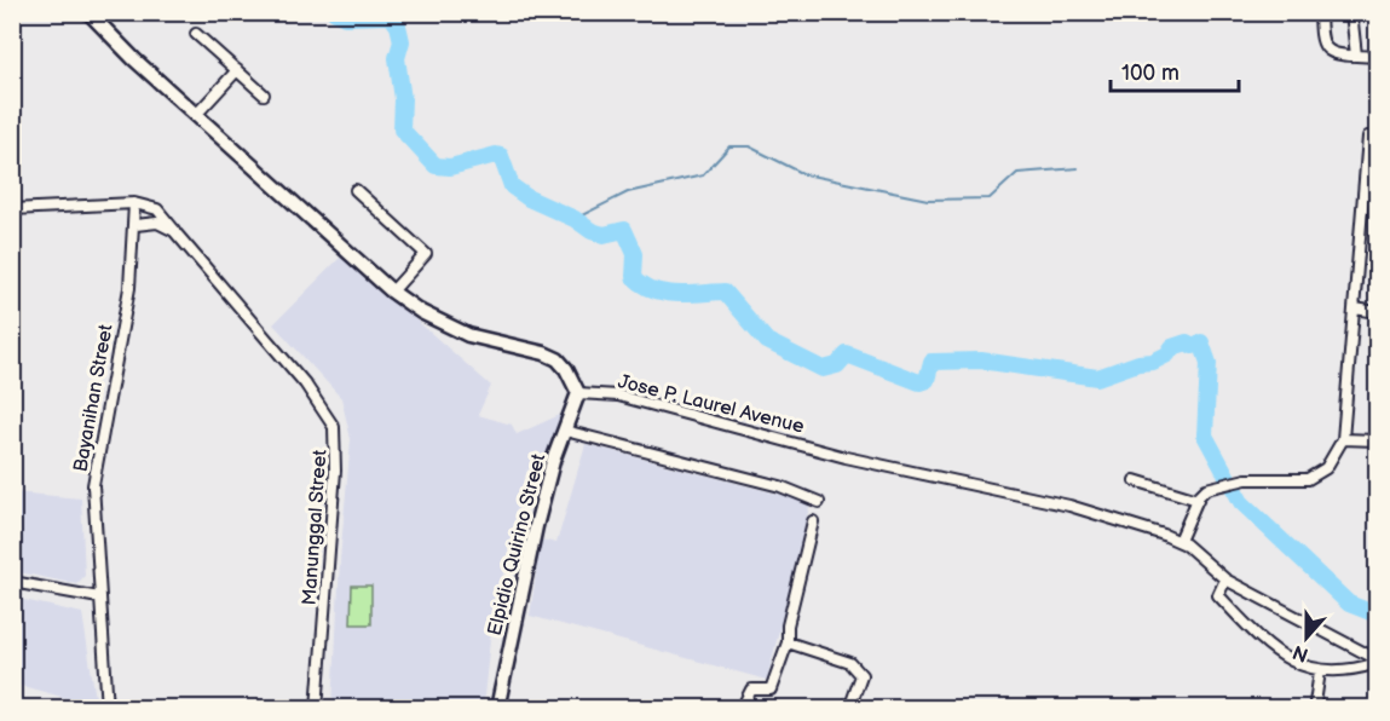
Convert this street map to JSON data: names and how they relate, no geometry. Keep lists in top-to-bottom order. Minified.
{"streets":{"street":["Bayanihan Street","Jose P. Laurel Avenue","Manunggal Street","Elpidio Quirino Street"]},"crossings":[["Jose P. Laurel Avenue","Elpidio Quirino Street"]],"scale_bar":"100 m","north":"bottom"}
